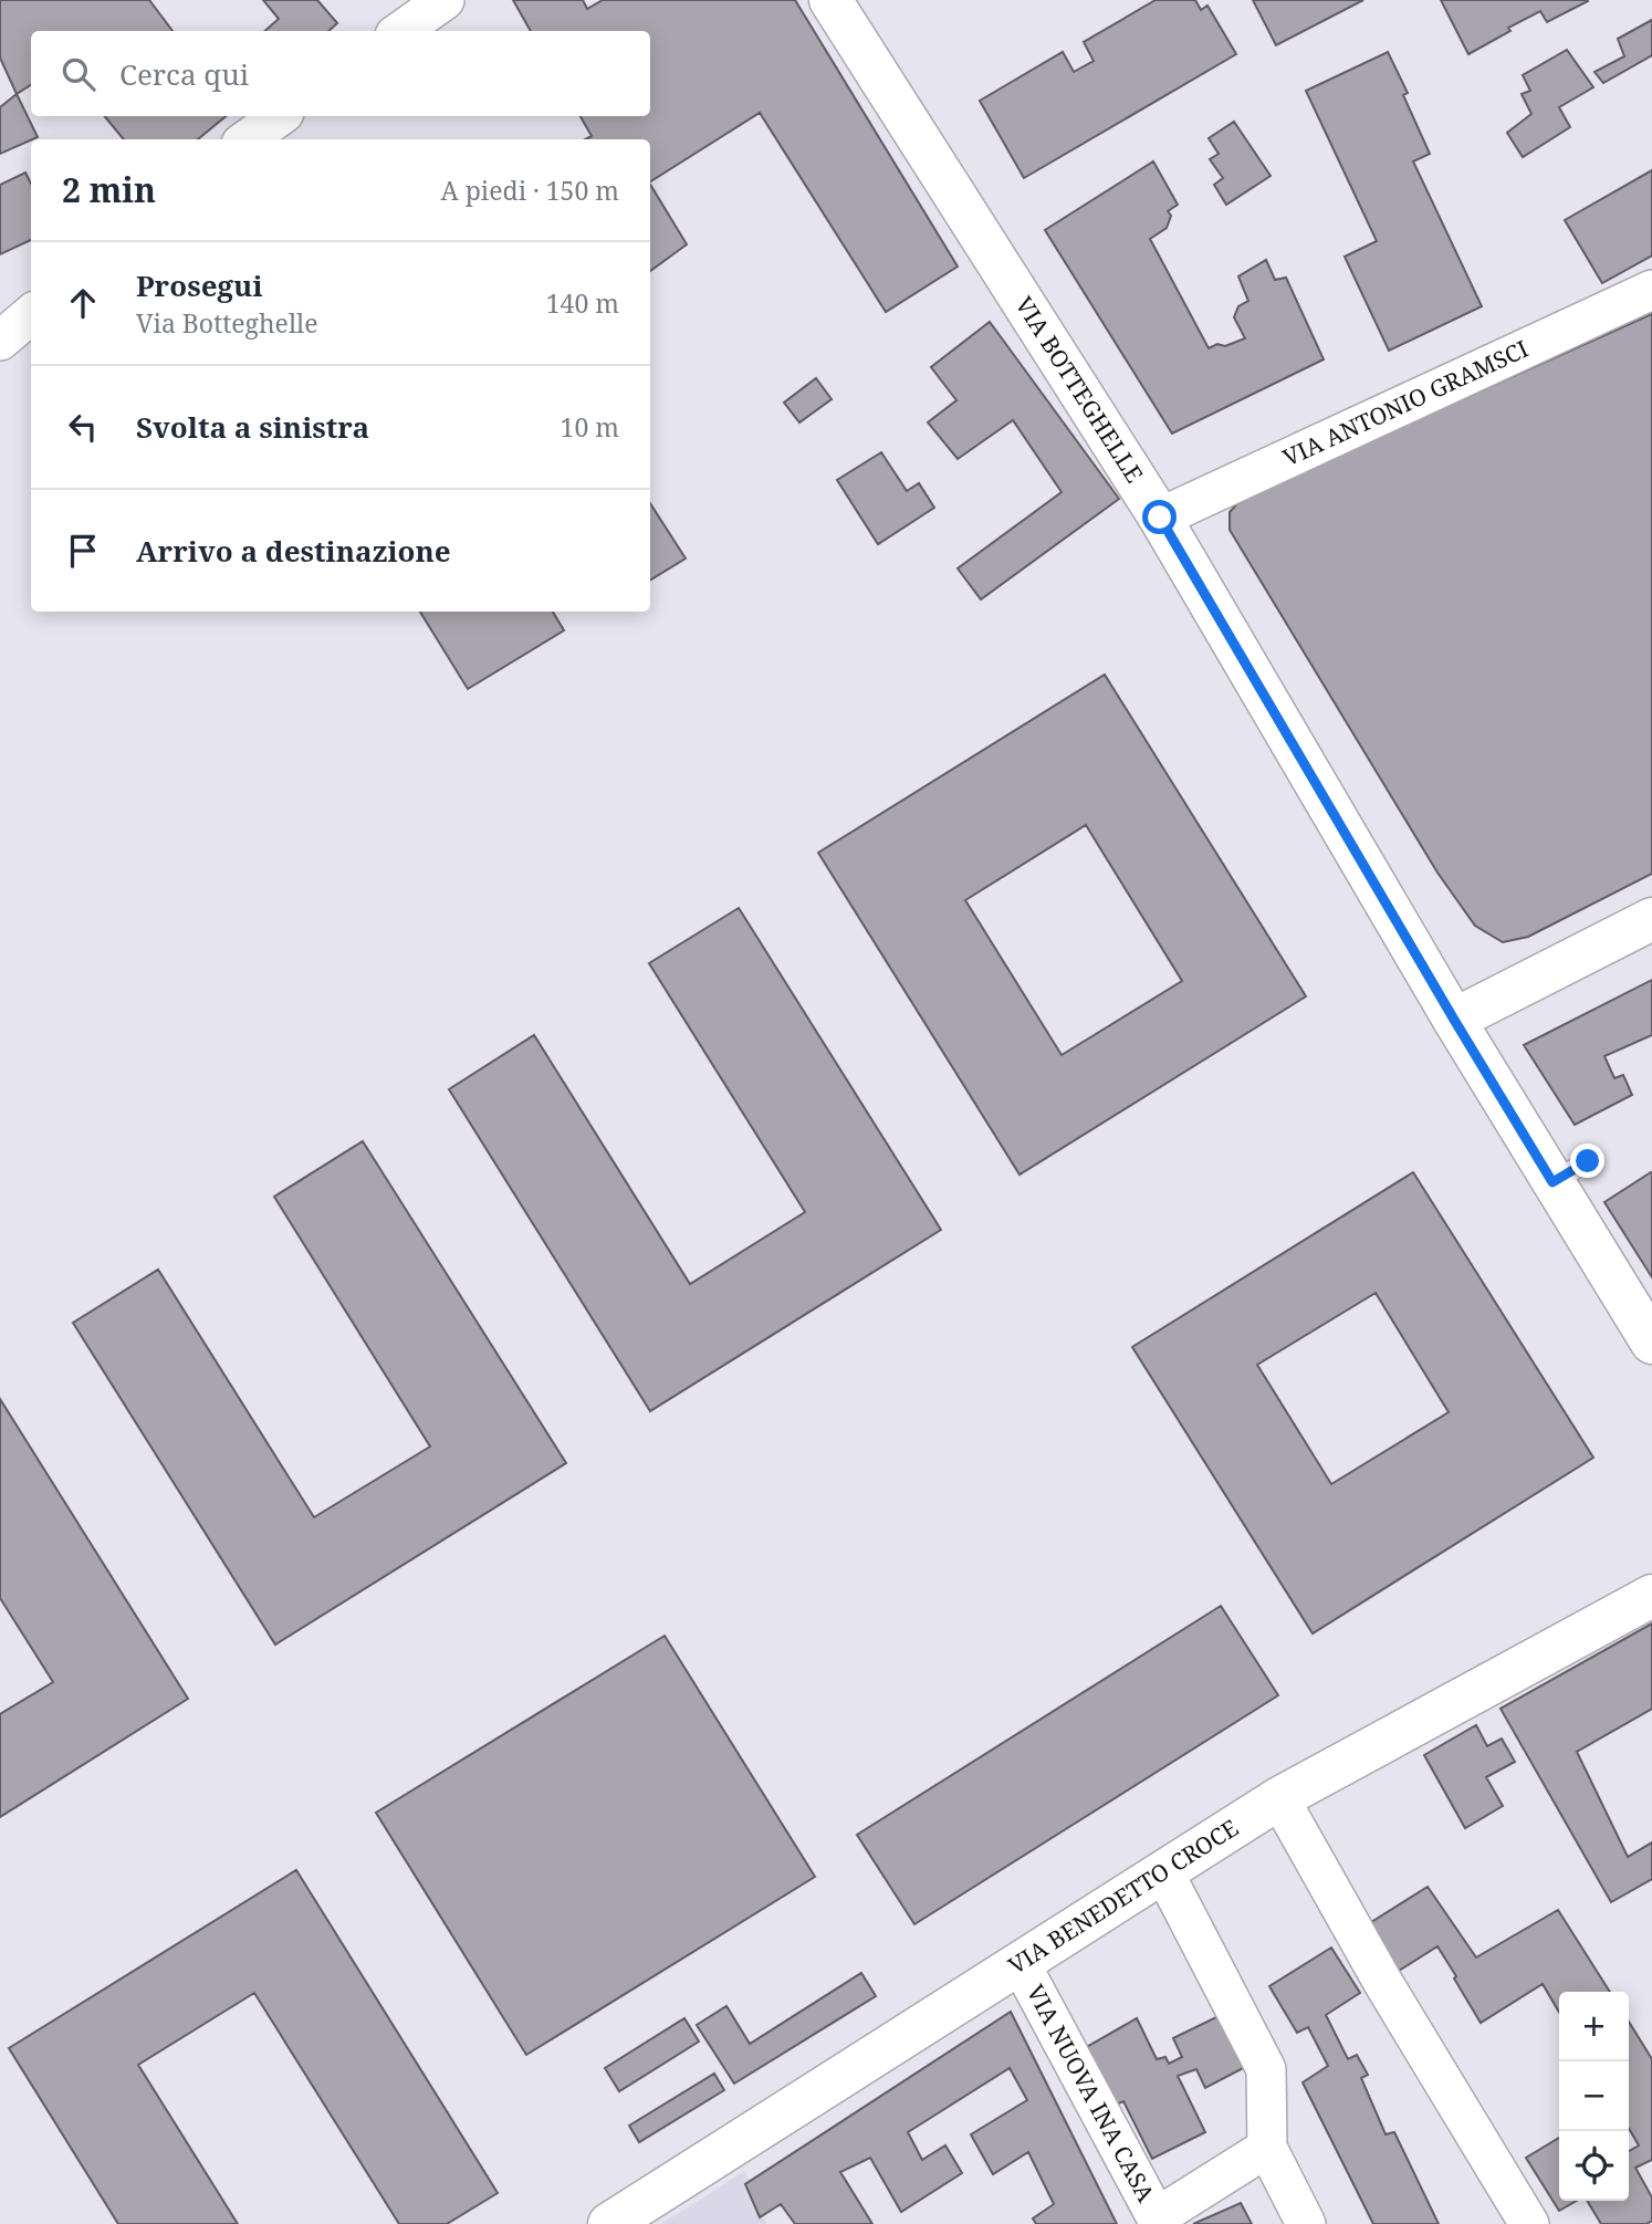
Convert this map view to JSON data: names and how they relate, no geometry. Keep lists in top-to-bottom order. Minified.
{"streets":{"main road":["VIA BOTTEGHELLE","VIA BENEDETTO CROCE"],"street":["VIA ANTONIO GRAMSCI","VIA NUOVA INA CASA"]},"crossings":[["VIA BOTTEGHELLE","VIA ANTONIO GRAMSCI"],["VIA BENEDETTO CROCE","VIA NUOVA INA CASA"]],"page":{"search":"Cerca qui","heading":["2 min","A piedi · 150 m"],"list":[["Prosegui","Via Botteghelle","140 m"],["Svolta a sinistra","10 m"],"Arrivo a destinazione"],"map_buttons":["+","−"]}}
